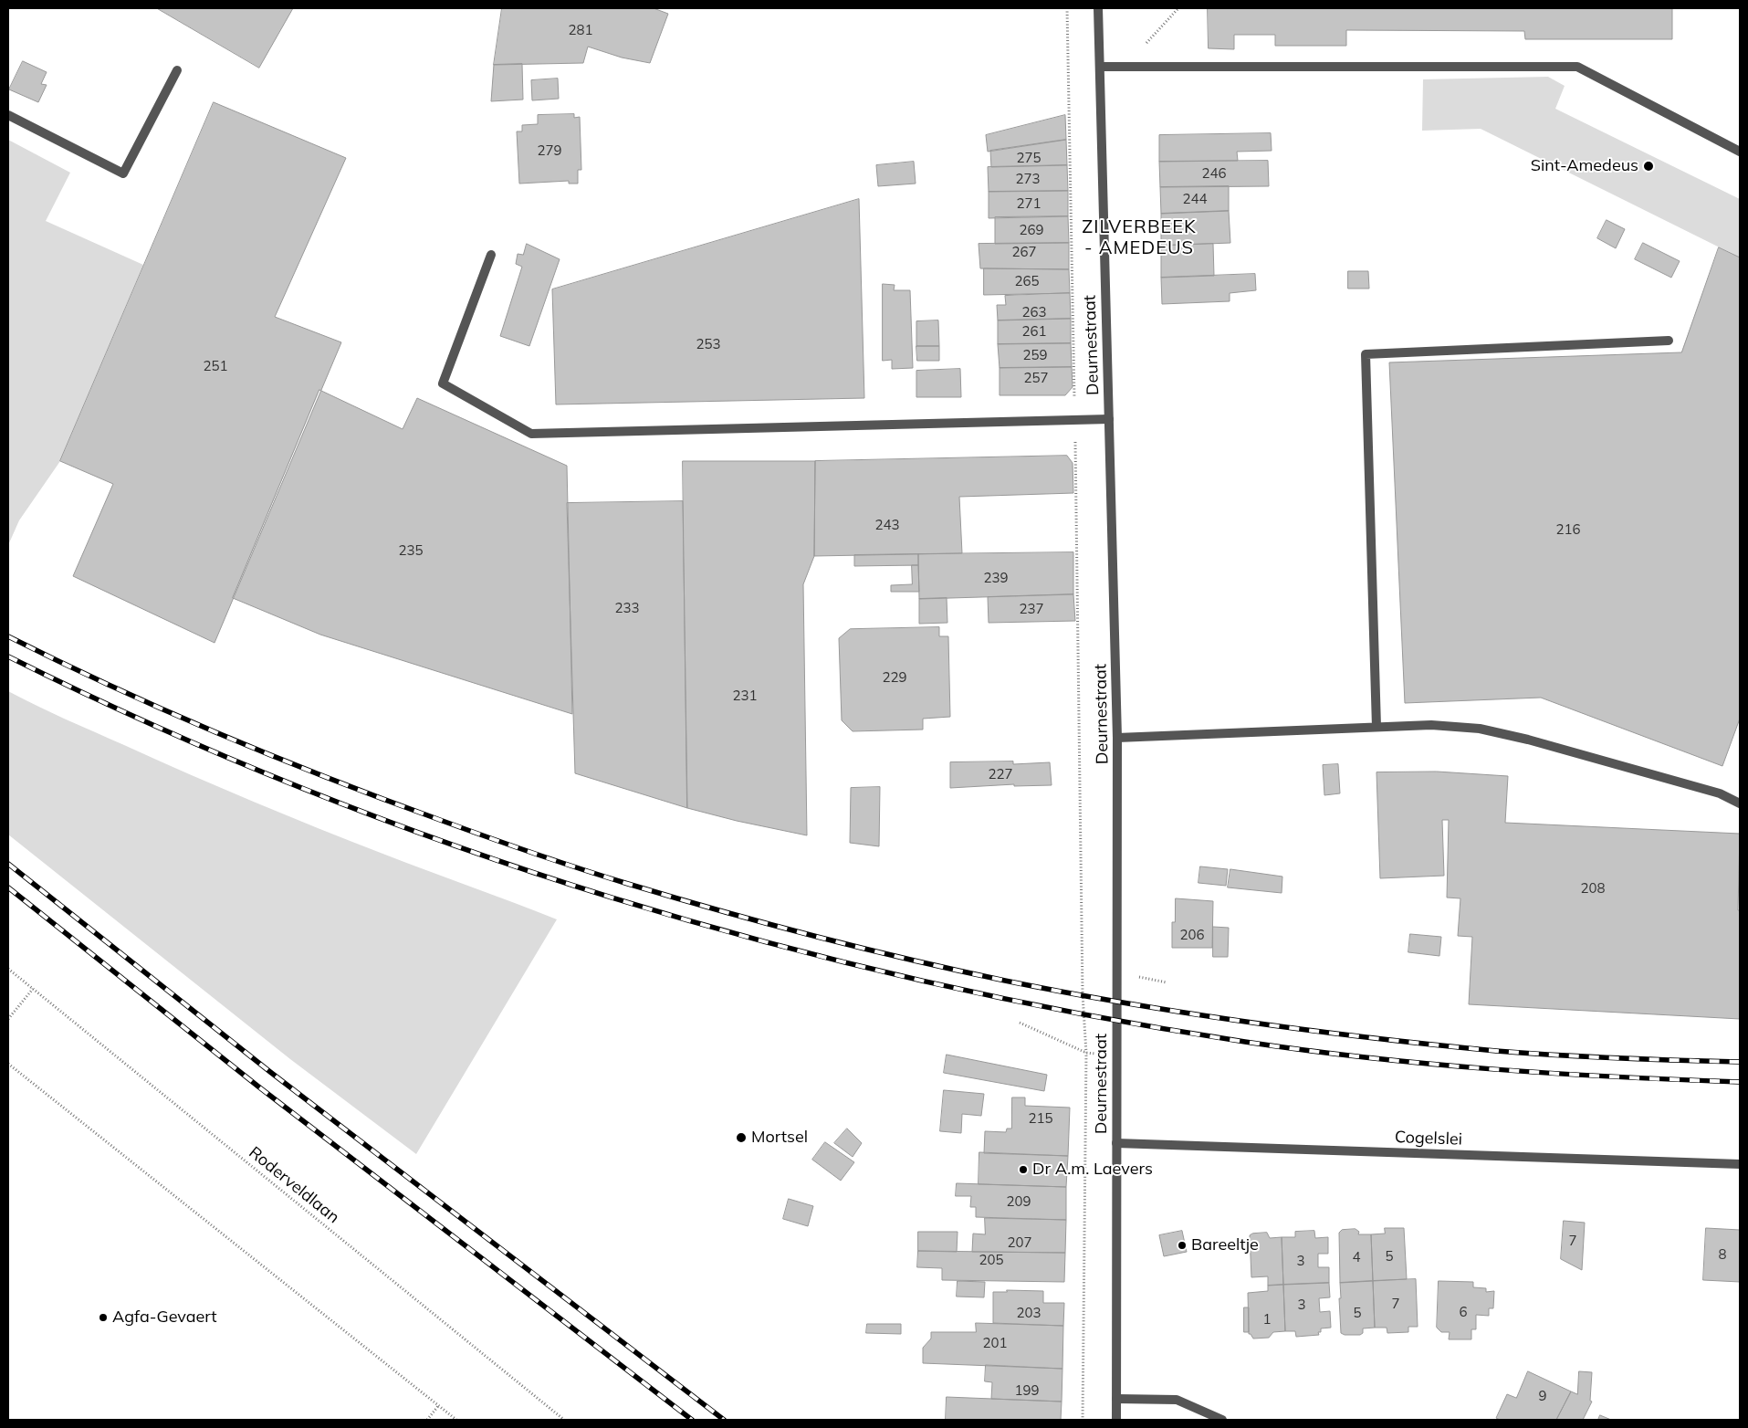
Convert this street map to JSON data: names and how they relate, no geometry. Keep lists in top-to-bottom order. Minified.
{"streets":{"street":["Deurnestraat","Cogelslei"],"path":["Roderveldlaan"]},"crossings":[["Deurnestraat","Cogelslei"]],"districts":["ZILVERBEEK - AMEDEUS"],"places":["Sint-Amedeus","Mortsel","Dr A.m. Laevers","Bareeltje","Agfa-Gevaert"],"house_numbers":["281","279","275","246","273","244","271","269","267","265","263","261","253","259","251","257","243","216","235","239","233","237","229","231","227","208","206","215","209","7","207","8","5","4","205","3","7","3","6","203","5","1","201","199","9"]}
